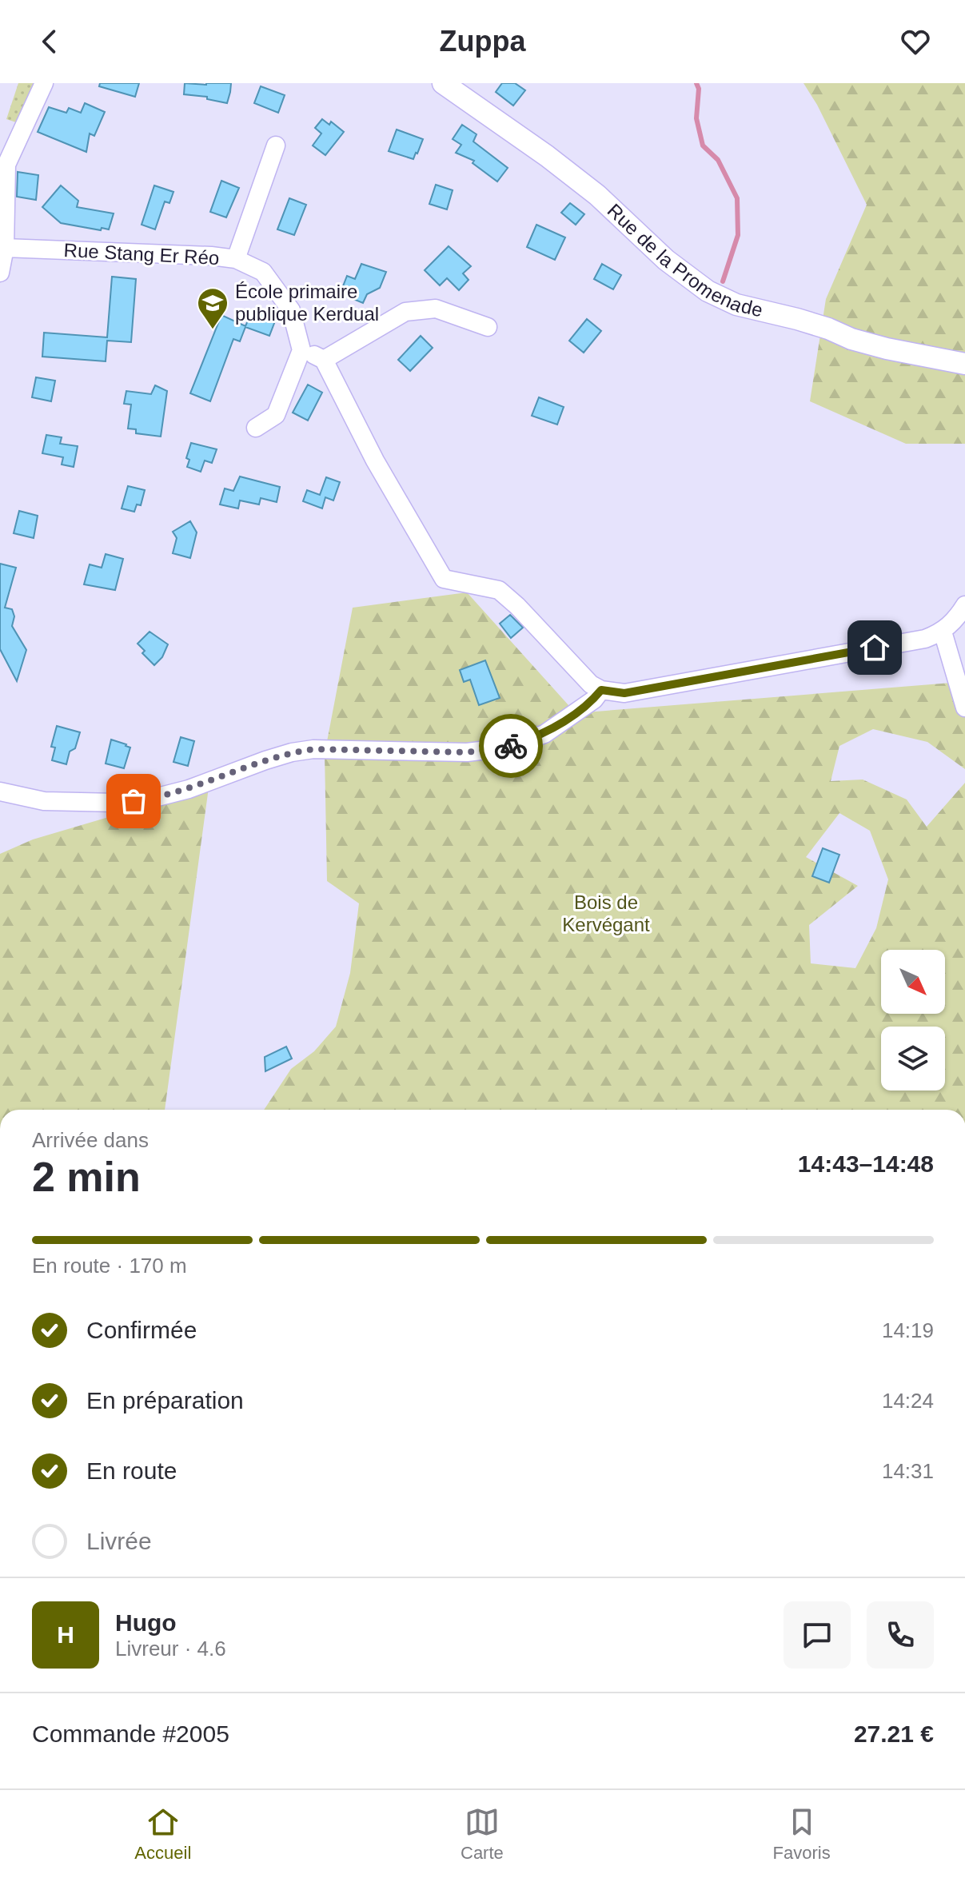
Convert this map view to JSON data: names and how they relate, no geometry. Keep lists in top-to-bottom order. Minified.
{"streets":{"street":["Rue Stang Er Réo","Rue de la Promenade"]},"parks":["Bois de Kervégant"],"places":{"school or university":["École primaire publique Kerdual"]},"north":"bottom right","page":{"header":"Zuppa","heading":["2 min","Arrivée dans","14:43–14:48"],"panel":["Hugo","Livreur · 4.6","Commande #2005","27.21 €"],"bar":"En route · 170 m","list":[["Confirmée","14:19"],["En préparation","14:24"],["En route","14:31"],"Livrée"],"round":"H","tabs":["Accueil","Carte","Favoris"]}}
